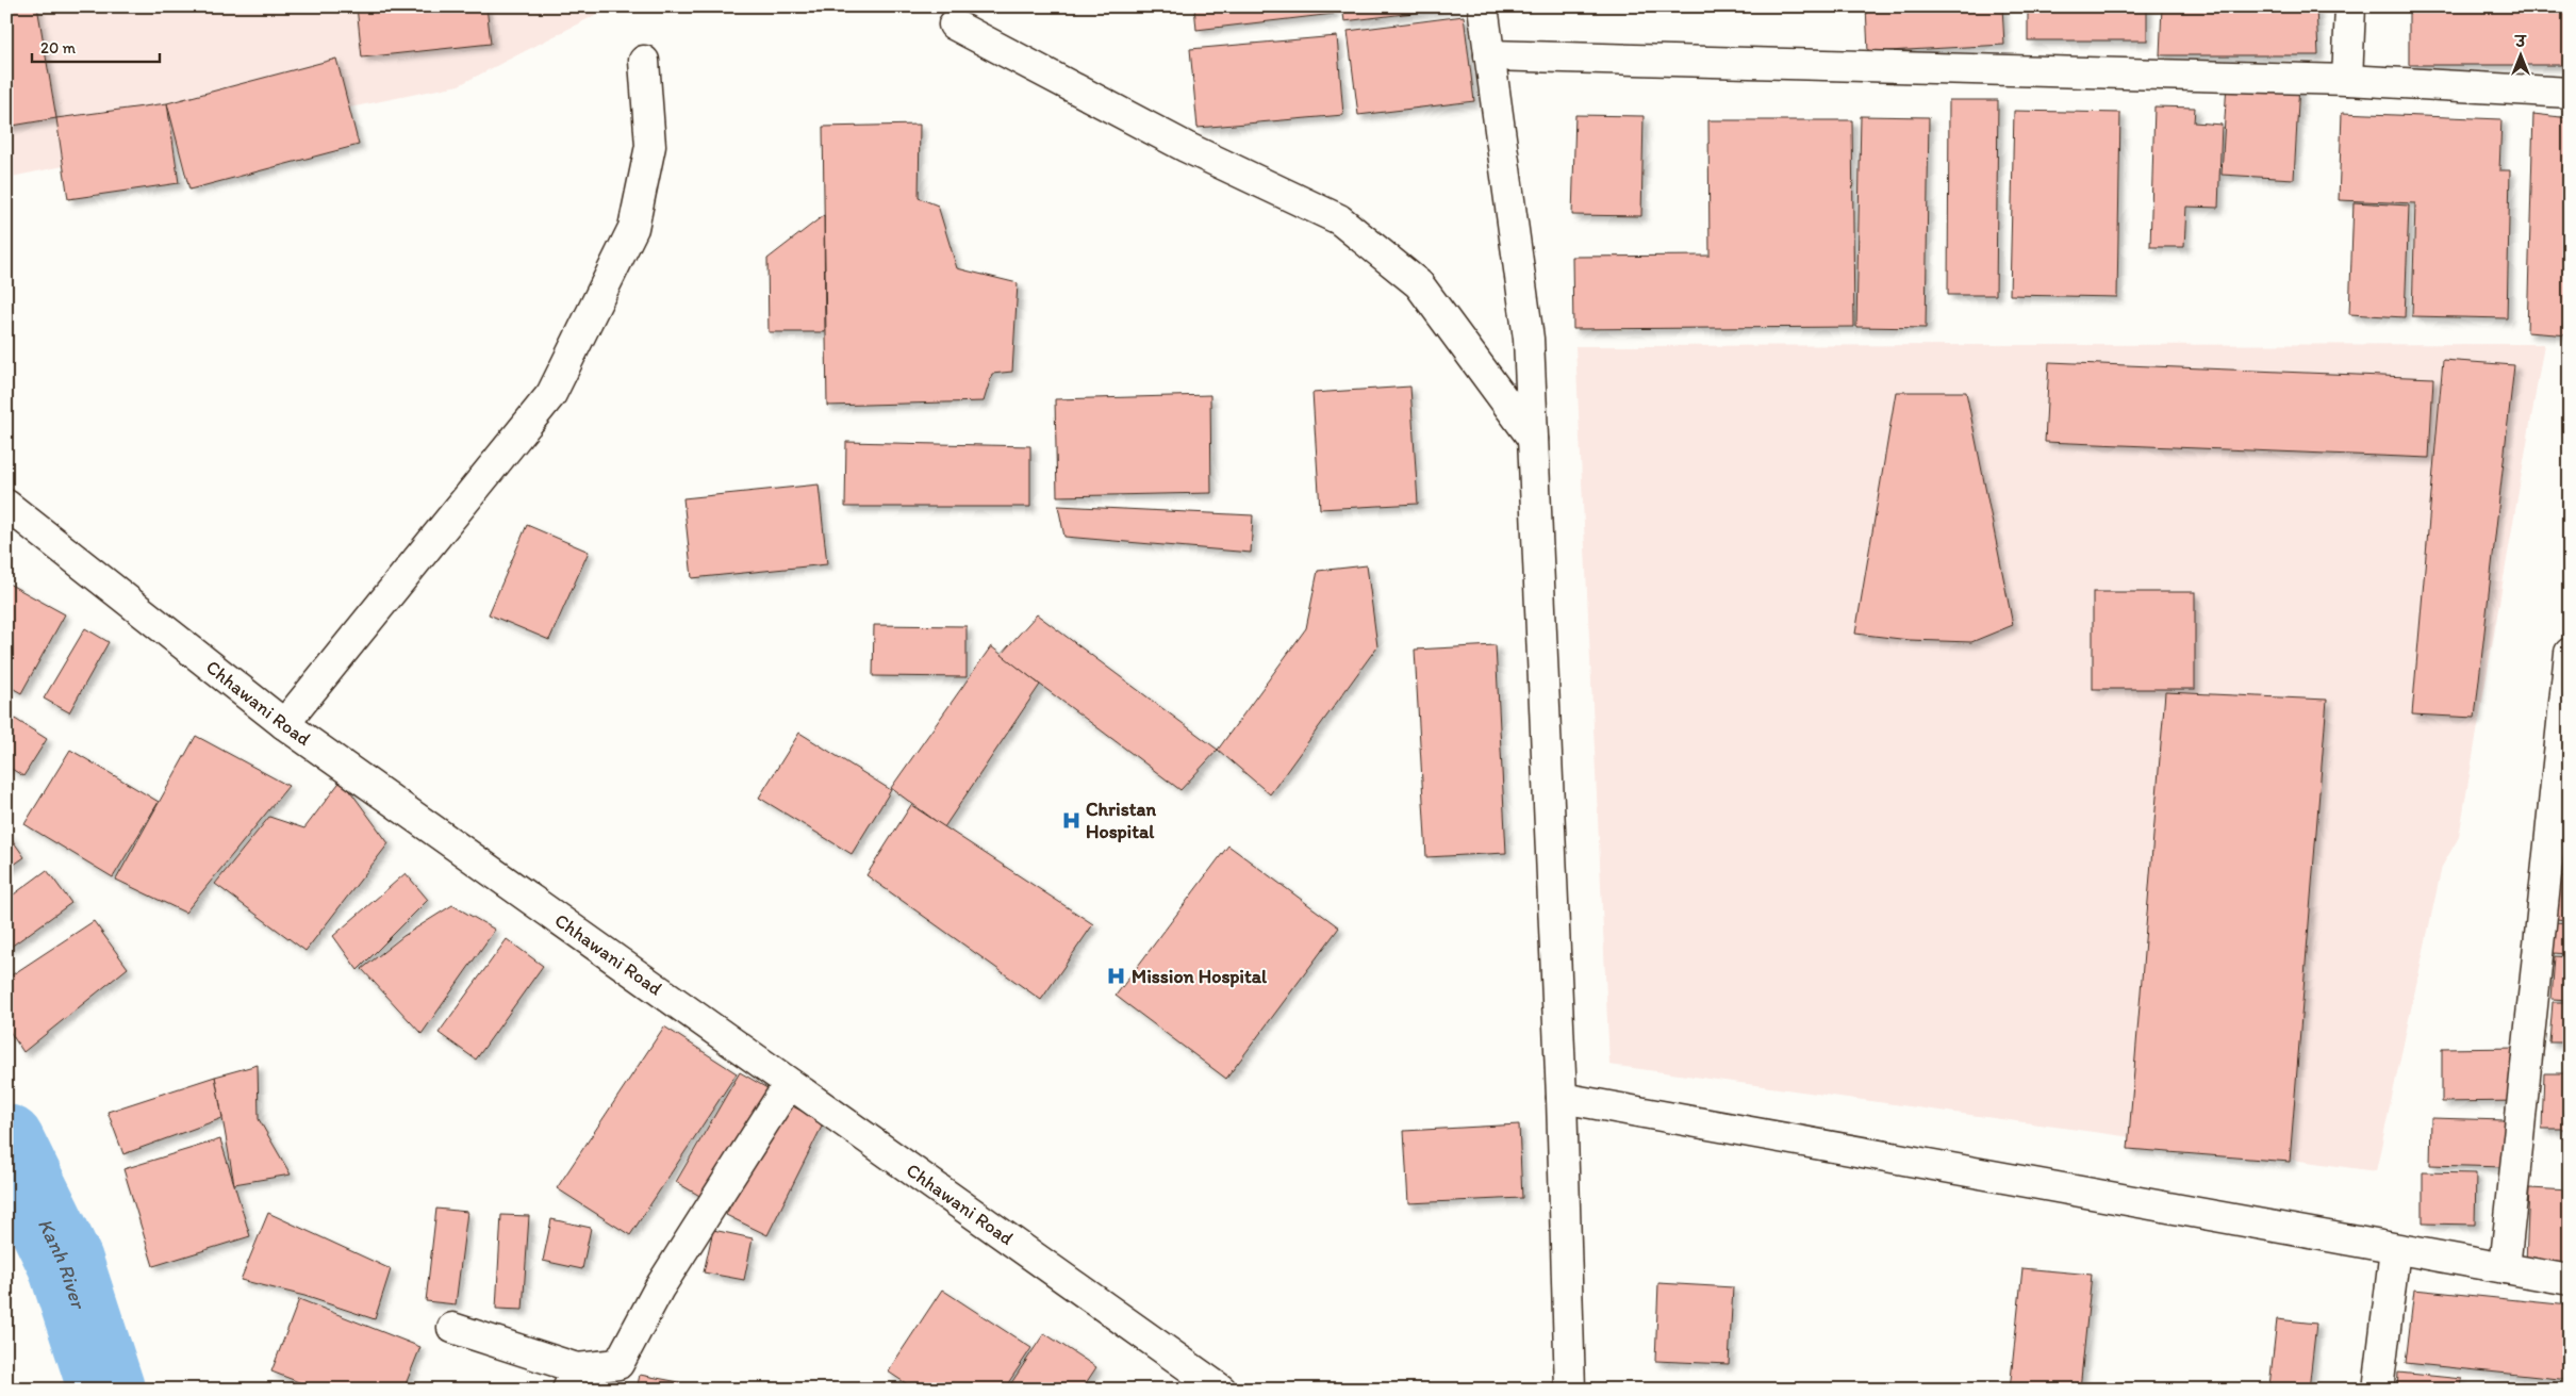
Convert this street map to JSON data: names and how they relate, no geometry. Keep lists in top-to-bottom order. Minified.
{"streets":{"street":["Chhawani Road"]},"water":["Kanh River"],"places":{"hospital":["Christan Hospital","Mission Hospital"]},"scale_bar":"20 m","north":"top"}
